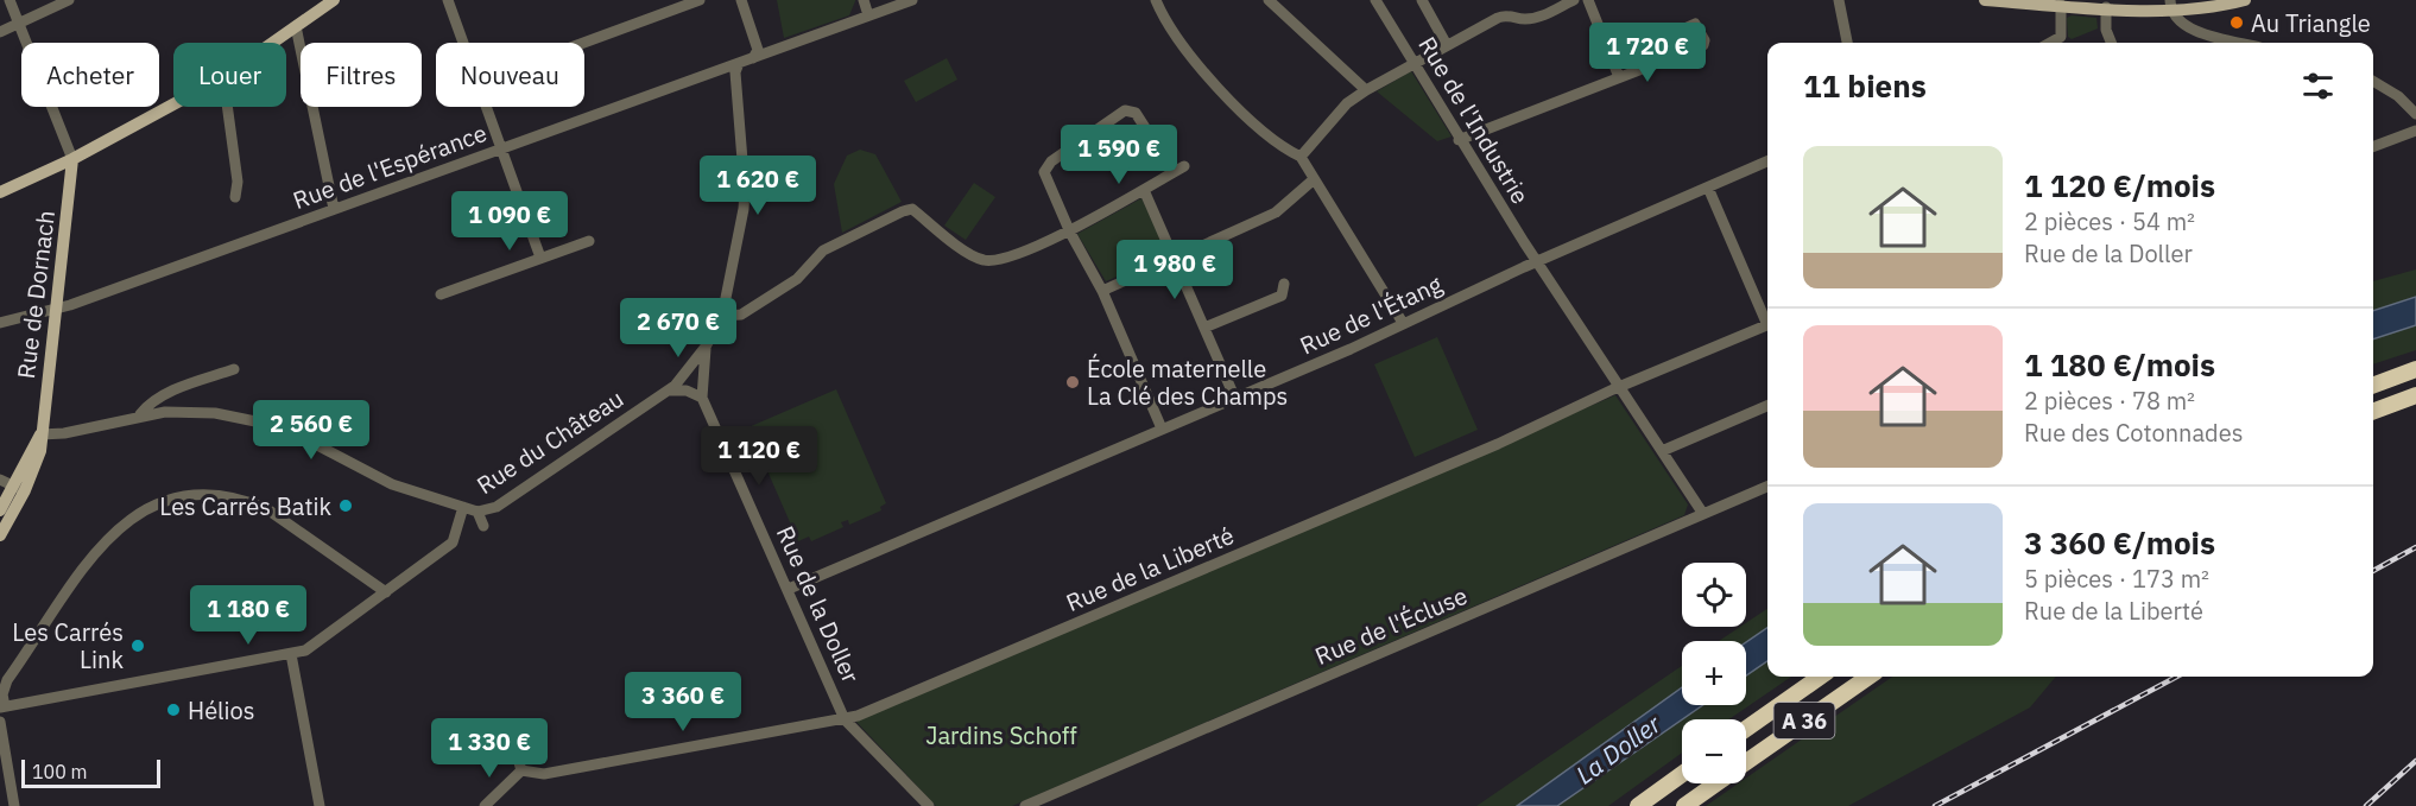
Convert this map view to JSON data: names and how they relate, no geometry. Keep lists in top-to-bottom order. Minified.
{"streets":{"highway":["A 36"],"main road":["Rue de Dornach"],"street":["Rue de l'Industrie","Rue de l'Espérance","Rue de l'Étang","Rue du Château","Rue de la Liberté","Rue de la Doller","Rue de l'Écluse"]},"crossings":[["Rue de l'Industrie","Rue de l'Étang"],["Rue de l'Industrie","Rue de la Liberté"],["Rue de l'Industrie","Rue de l'Écluse"],["Rue de l'Espérance","Rue de Dornach"],["Rue de l'Espérance","Rue du Château"],["Rue de l'Étang","Rue de la Doller"],["Rue du Château","Rue de la Doller"],["Rue de la Liberté","Rue de la Doller"]],"water":["La Doller"],"parks":["Jardins Schoff"],"places":["Au Triangle","École maternelle La Clé des Champs","Les Carrés Batik","Les Carrés Link","Hélios"],"scale_bar":"100 m","page":{"price":["1 720 €","1 590 €","1 620 €","1 090 €","1 980 €","2 670 €","2 560 €","1 120 €","1 180 €","3 360 €","1 330 €"],"chip":["Acheter","Louer","Filtres","Nouveau"],"heading":"11 biens","list":[{"name":"1 120 €/mois","note":"2 pièces · 54 m² · Rue de la Doller"},{"name":"1 180 €/mois","note":"2 pièces · 78 m² · Rue des Cotonnades"},{"name":"3 360 €/mois","note":"5 pièces · 173 m² · Rue de la Liberté"}],"map_buttons":["+","−"],"scale":"100 m"}}
